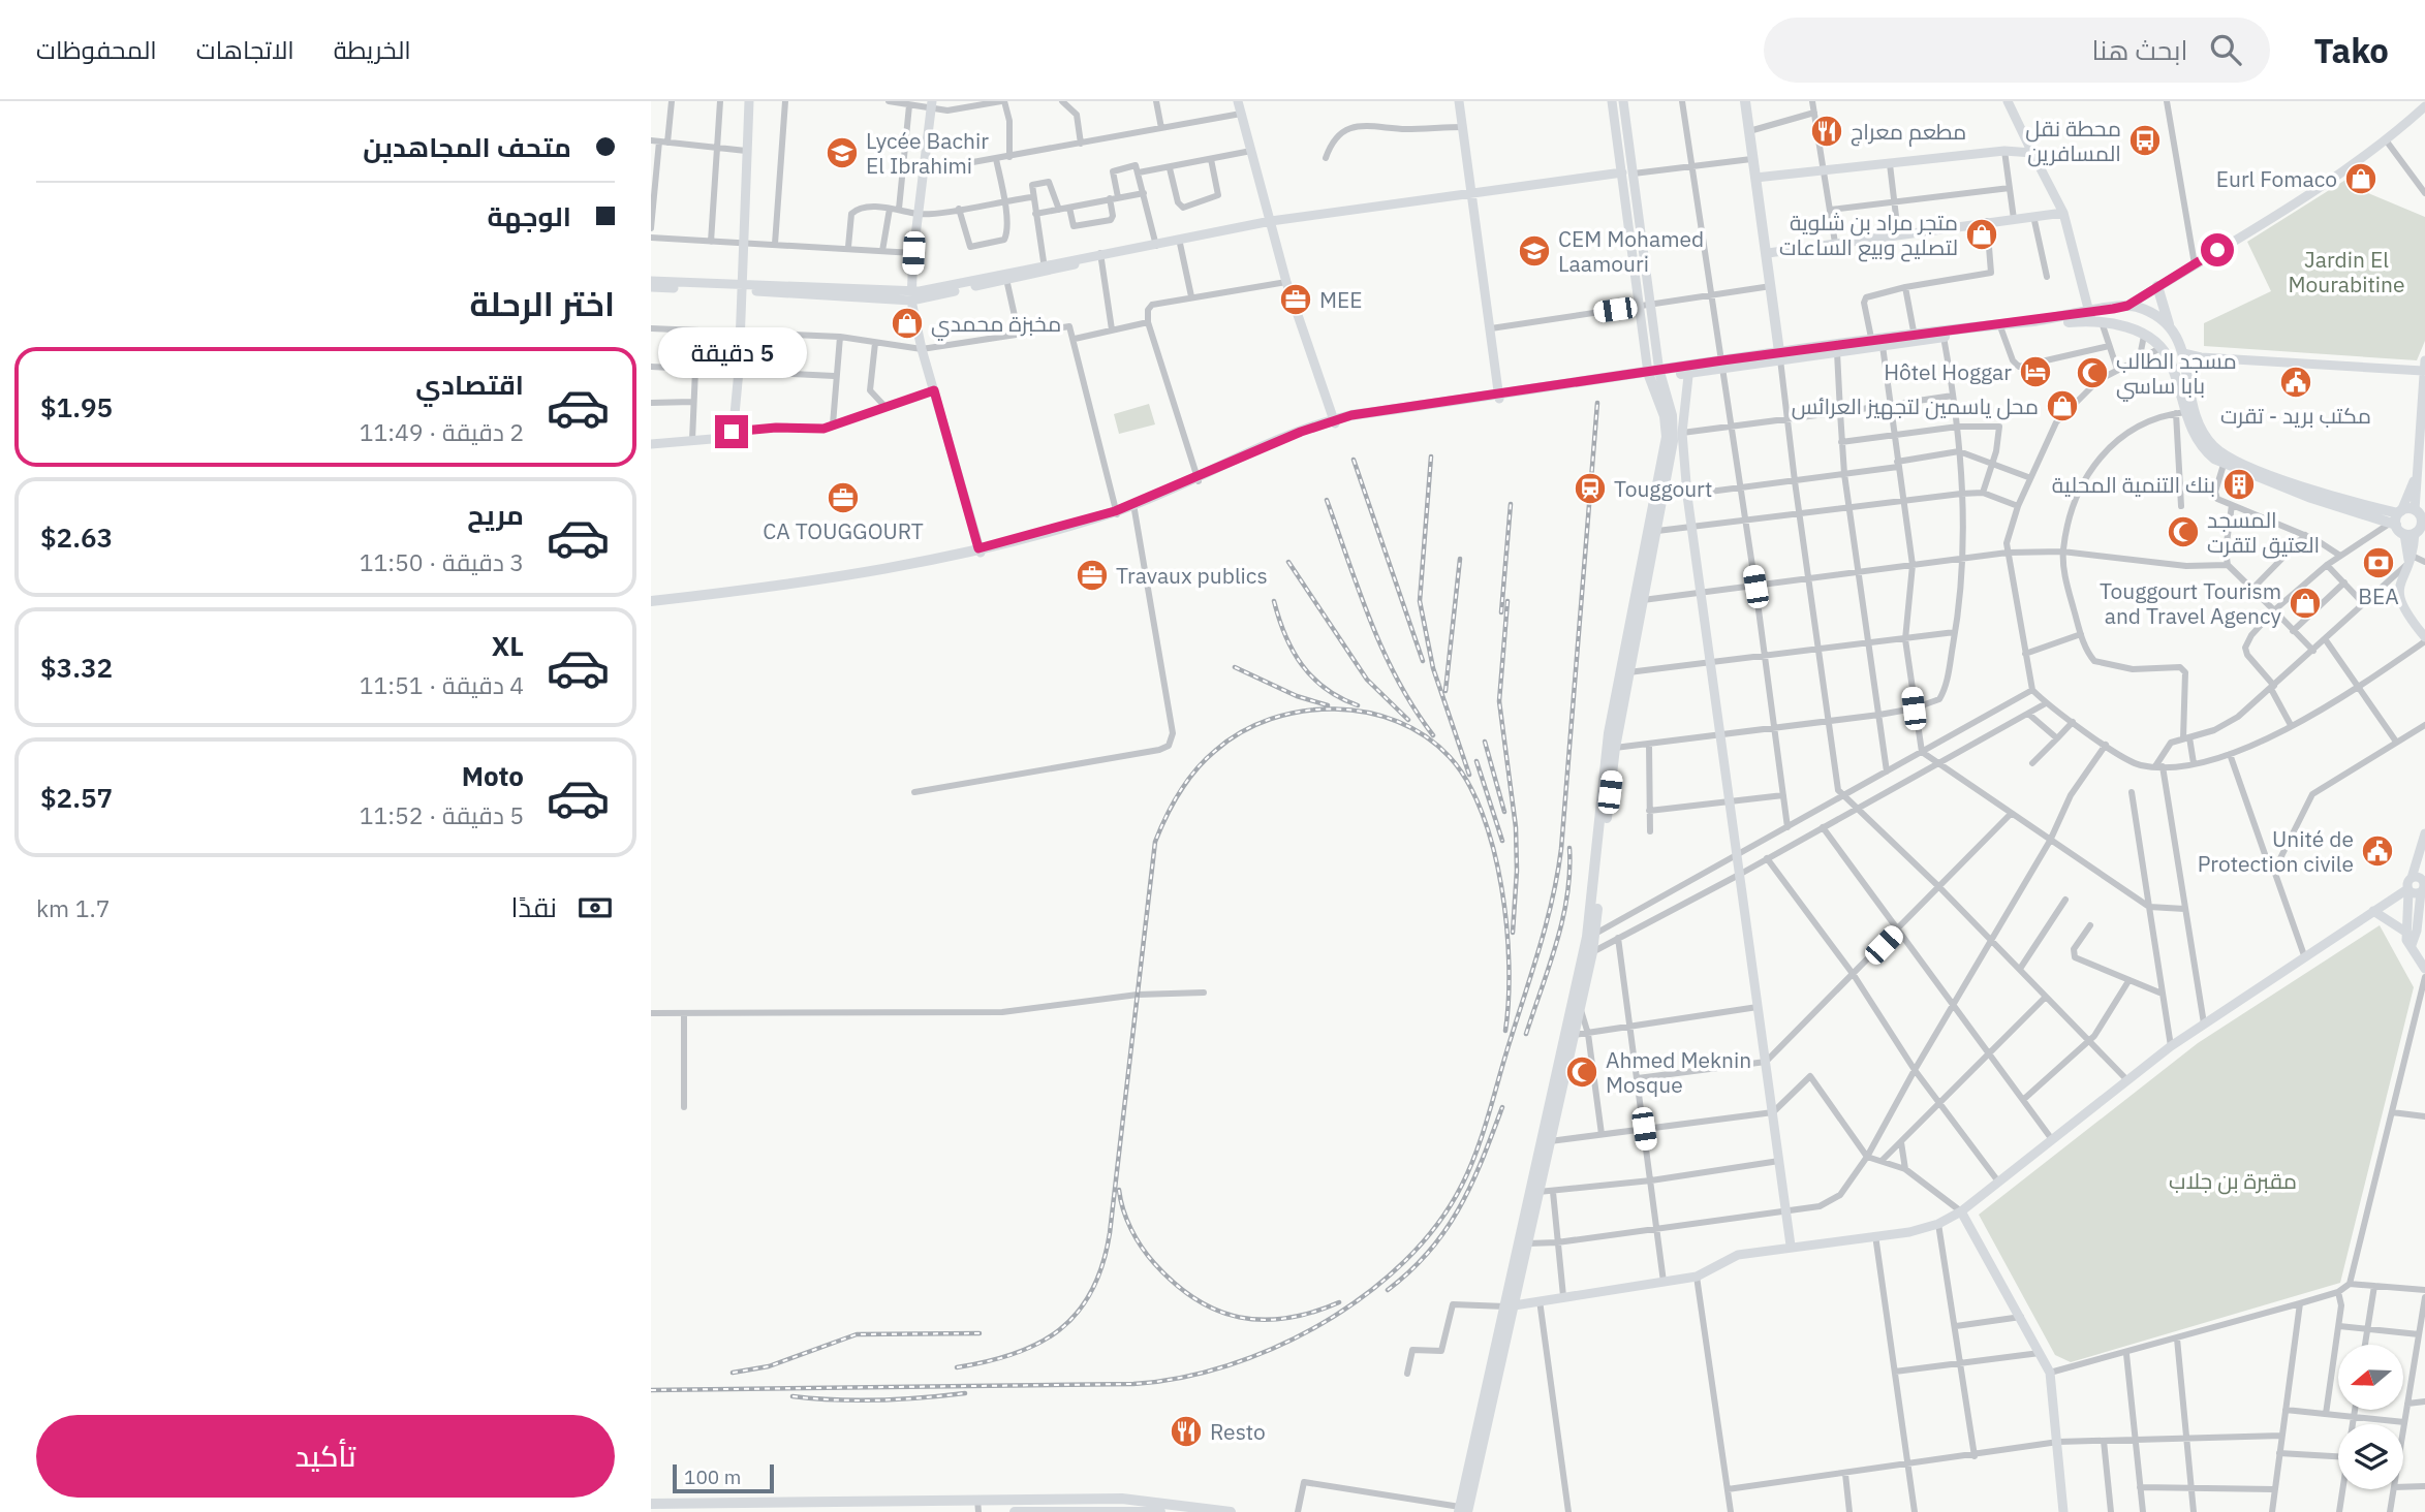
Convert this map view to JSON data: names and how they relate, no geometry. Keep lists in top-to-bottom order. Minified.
{"parks":["Jardin El Mourabitine","مقبرة بن جلاب"],"places":{"restaurant":["مطعم معراج","Resto"],"bus stop":["محطة نقل المسافرين"],"school or university":["Lycée Bachir El Ibrahimi","CEM Mohamed Laamouri"],"shop":["Eurl Fomaco","متجر مراد بن شلوية لتصليح وبيع الساعات","مخبزة محمدي","محل ياسمين لتجهيز العرائس","Touggourt Tourism and Travel Agency"],"office":["MEE","CA TOUGGOURT","Travaux publics"],"hotel":["Hôtel Hoggar"],"mosque":["مسجد الطالب بابا ساسي","المسجد العتيق لتقرت","Ahmed Meknin Mosque"],"public building":["مكتب بريد - تقرت","Unité de Protection civile"],"building":["بنك التنمية المحلية"],"station":["Touggourt"],"bank":["BEA"]},"scale_bar":"100 m","north":"left","page":{"header":"Tako","search":"ابحث هنا","nav":["الخريطة","الاتجاهات","المحفوظات"],"banner":["متحف المجاهدين","الوجهة"],"heading":"اختر الرحلة","bubble":"5 دقيقة","list":[{"name":"اقتصادي","note":"2 دقيقة · 11:49","value":"$1.95"},{"name":"مريح","note":"3 دقيقة · 11:50","value":"$2.63"},{"name":"XL","note":"4 دقيقة · 11:51","value":"$3.32"},{"name":"Moto","note":"5 دقيقة · 11:52","value":"$2.57"}],"pay":["نقدًا","1.7 km"],"buttons":"تأكيد","scale":"100 m"}}
